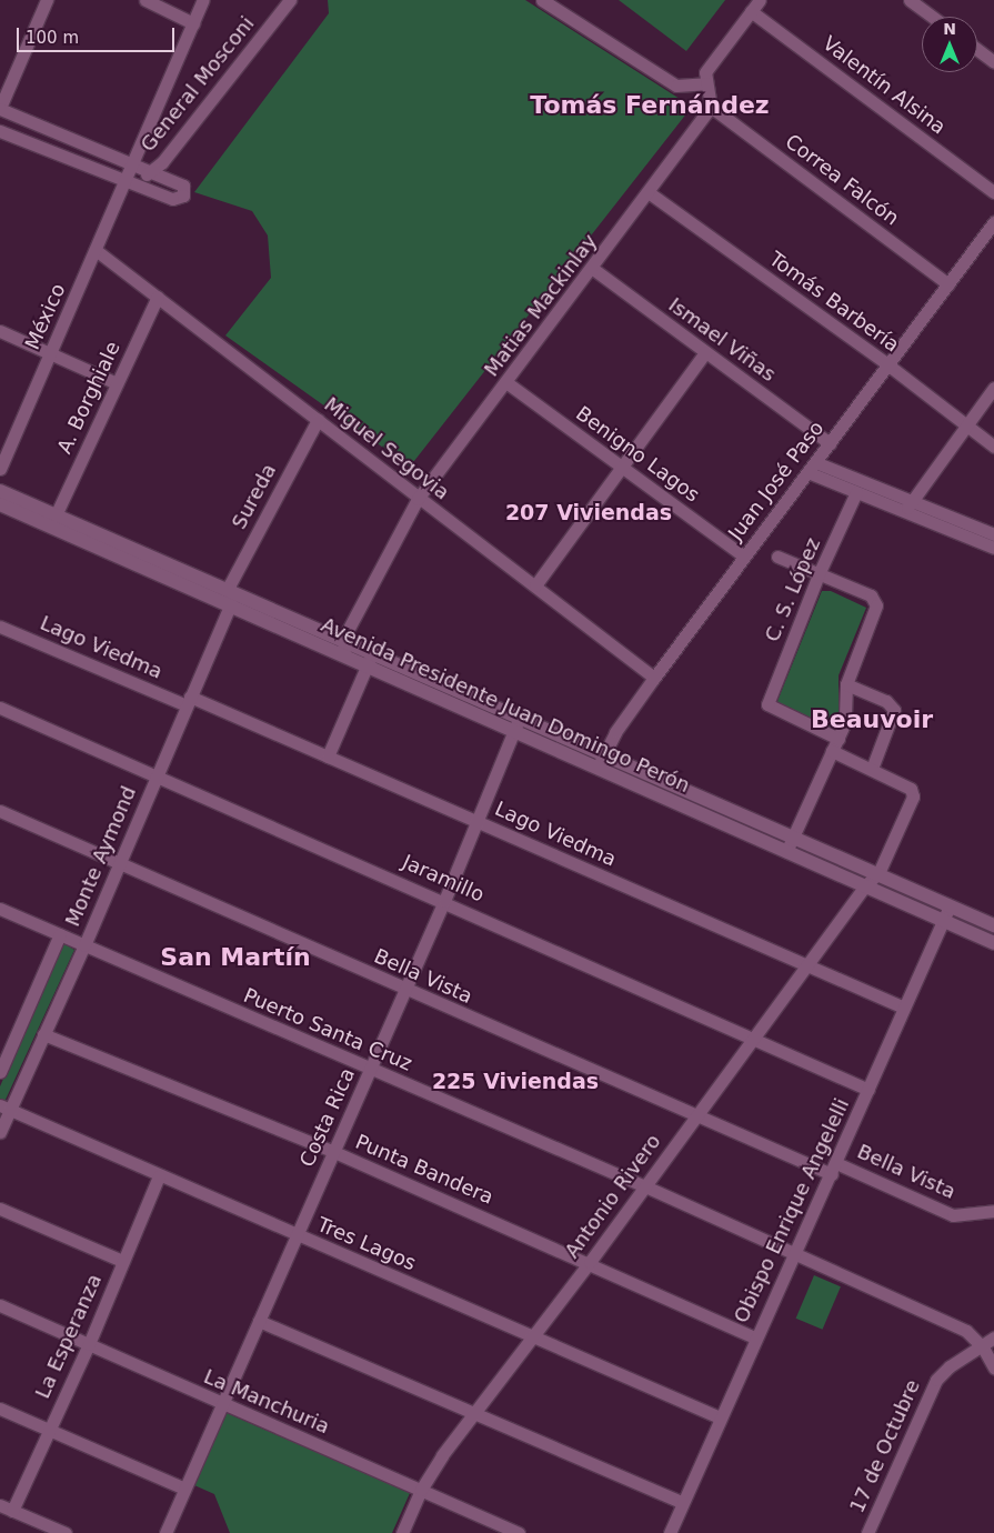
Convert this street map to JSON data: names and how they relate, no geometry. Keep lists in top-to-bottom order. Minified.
{"streets":{"main road":["Avenida Presidente Juan Domingo Perón"],"street":["General Mosconi","Valentín Alsina","Correa Falcón","Tomás Barbería","Matias Mackinlay","México","Ismael Viñas","A. Borghiale","Miguel Segovia","Benigno Lagos","Juan José Paso","Sureda","C. S. López","Lago Viedma","Monte Aymond","Jaramillo","Bella Vista","Puerto Santa Cruz","Costa Rica","Punta Bandera","Antonio Rivero","Obispo Enrique Angelelli","Tres Lagos","La Esperanza","La Manchuria","17 de Octubre"]},"crossings":[["General Mosconi","México"],["Correa Falcón","Matias Mackinlay"],["Correa Falcón","Juan José Paso"],["Tomás Barbería","Matias Mackinlay"],["Tomás Barbería","Juan José Paso"],["Matias Mackinlay","Ismael Viñas"],["Matias Mackinlay","Miguel Segovia"],["Matias Mackinlay","Benigno Lagos"],["Matias Mackinlay","Avenida Presidente Juan Domingo Perón"],["México","Miguel Segovia"],["Ismael Viñas","Juan José Paso"],["A. Borghiale","Miguel Segovia"],["A. Borghiale","Avenida Presidente Juan Domingo Perón"],["Miguel Segovia","Juan José Paso"],["Miguel Segovia","Sureda"],["Benigno Lagos","Juan José Paso"],["Juan José Paso","Avenida Presidente Juan Domingo Perón"],["Sureda","Avenida Presidente Juan Domingo Perón"],["Sureda","Monte Aymond"],["Lago Viedma","Monte Aymond"],["Lago Viedma","Costa Rica"],["Lago Viedma","Antonio Rivero"],["Lago Viedma","Obispo Enrique Angelelli"],["Avenida Presidente Juan Domingo Perón","Monte Aymond"],["Avenida Presidente Juan Domingo Perón","Costa Rica"],["Avenida Presidente Juan Domingo Perón","Antonio Rivero"],["Avenida Presidente Juan Domingo Perón","Obispo Enrique Angelelli"],["Monte Aymond","Jaramillo"],["Monte Aymond","Bella Vista"],["Monte Aymond","Puerto Santa Cruz"],["Monte Aymond","Punta Bandera"],["Monte Aymond","Tres Lagos"],["Jaramillo","Costa Rica"],["Jaramillo","Antonio Rivero"],["Jaramillo","Obispo Enrique Angelelli"],["Bella Vista","Costa Rica"],["Bella Vista","Antonio Rivero"],["Bella Vista","Obispo Enrique Angelelli"],["Puerto Santa Cruz","Costa Rica"],["Puerto Santa Cruz","Antonio Rivero"],["Puerto Santa Cruz","Obispo Enrique Angelelli"],["Puerto Santa Cruz","17 de Octubre"],["Costa Rica","Punta Bandera"],["Costa Rica","Tres Lagos"],["Costa Rica","La Manchuria"],["Punta Bandera","Antonio Rivero"],["Punta Bandera","Obispo Enrique Angelelli"],["Antonio Rivero","Tres Lagos"],["Antonio Rivero","La Manchuria"],["Obispo Enrique Angelelli","Tres Lagos"],["Tres Lagos","La Esperanza"],["La Esperanza","La Manchuria"]],"districts":["Tomás Fernández","207 Viviendas","Beauvoir","San Martín","225 Viviendas"],"scale_bar":"100 m","north":"top"}
